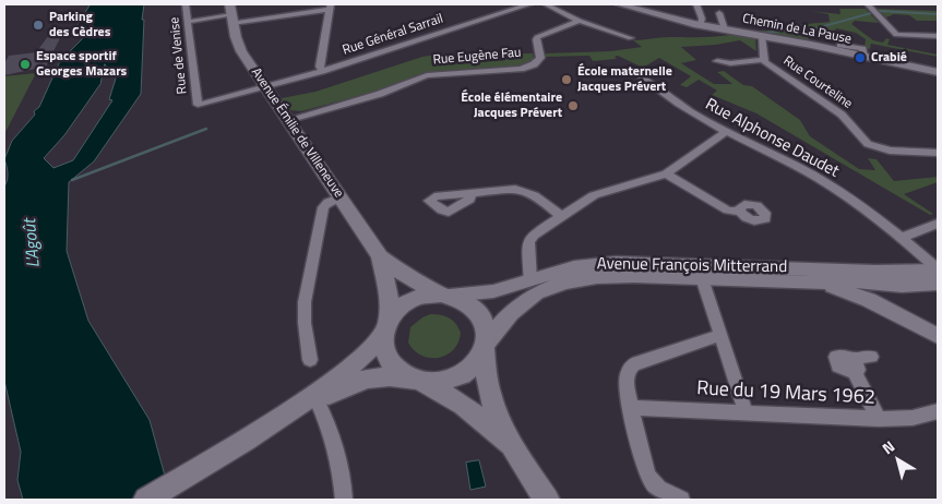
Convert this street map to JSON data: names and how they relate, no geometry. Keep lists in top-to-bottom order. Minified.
{"streets":{"main road":["Avenue Émilie de Villeneuve"],"street":["Chemin de La Pause","Rue Général Sarrail","Rue de Venise","Rue Eugène Fau","Rue Courteline","Rue Alphonse Daudet","Avenue François Mitterrand","Rue du 19 Mars 1962"]},"crossings":[["Chemin de La Pause","Rue Courteline"],["Rue Général Sarrail","Rue de Venise"],["Rue Général Sarrail","Avenue Émilie de Villeneuve"],["Rue Eugène Fau","Avenue Émilie de Villeneuve"],["Avenue Émilie de Villeneuve","Avenue François Mitterrand"],["Rue Alphonse Daudet","Avenue François Mitterrand"]],"water":["L'Agoût"],"places":["Parking des Cèdres","Crabié","Espace sportif Georges Mazars","École maternelle Jacques Prévert","École élémentaire Jacques Prévert"],"north":"top left"}
